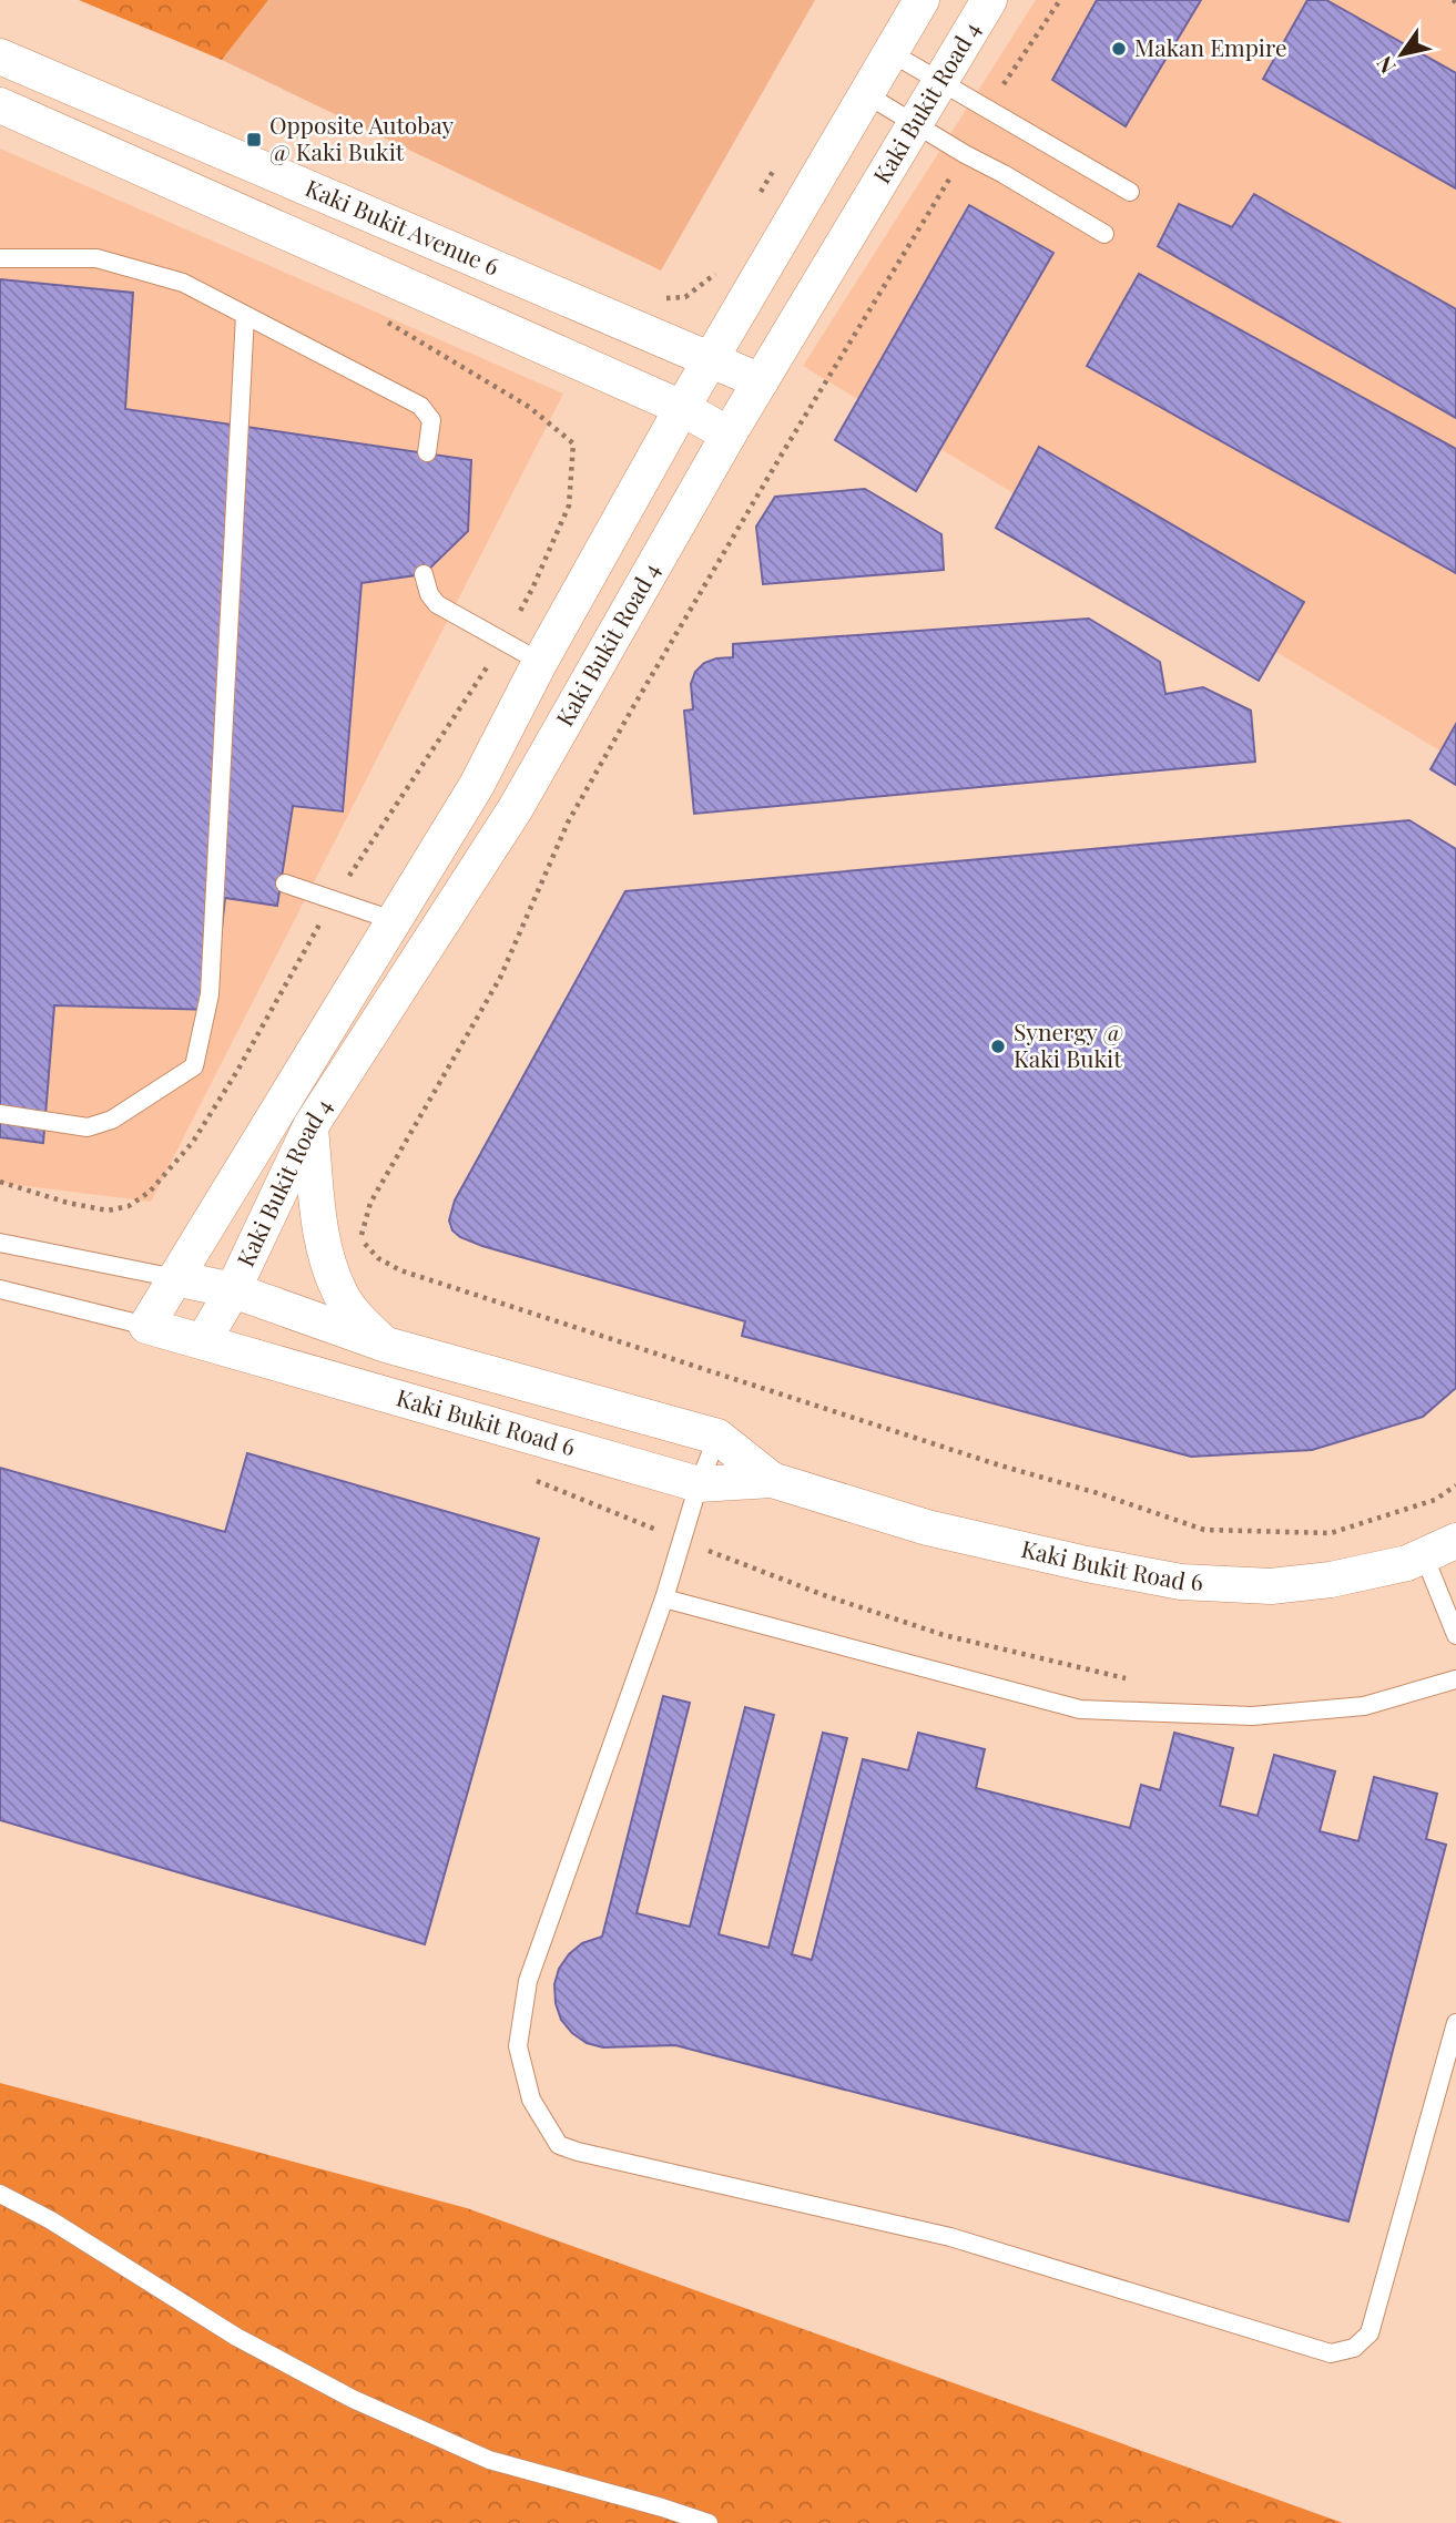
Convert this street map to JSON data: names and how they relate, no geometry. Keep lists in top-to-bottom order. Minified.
{"streets":{"street":["Kaki Bukit Road 4","Kaki Bukit Avenue 6","Kaki Bukit Road 6"]},"crossings":[["Kaki Bukit Road 4","Kaki Bukit Avenue 6"],["Kaki Bukit Road 4","Kaki Bukit Road 6"]],"places":{"other":["Makan Empire","Synergy @ Kaki Bukit"],"transit":["Opposite Autobay @ Kaki Bukit"]},"north":"bottom left"}
